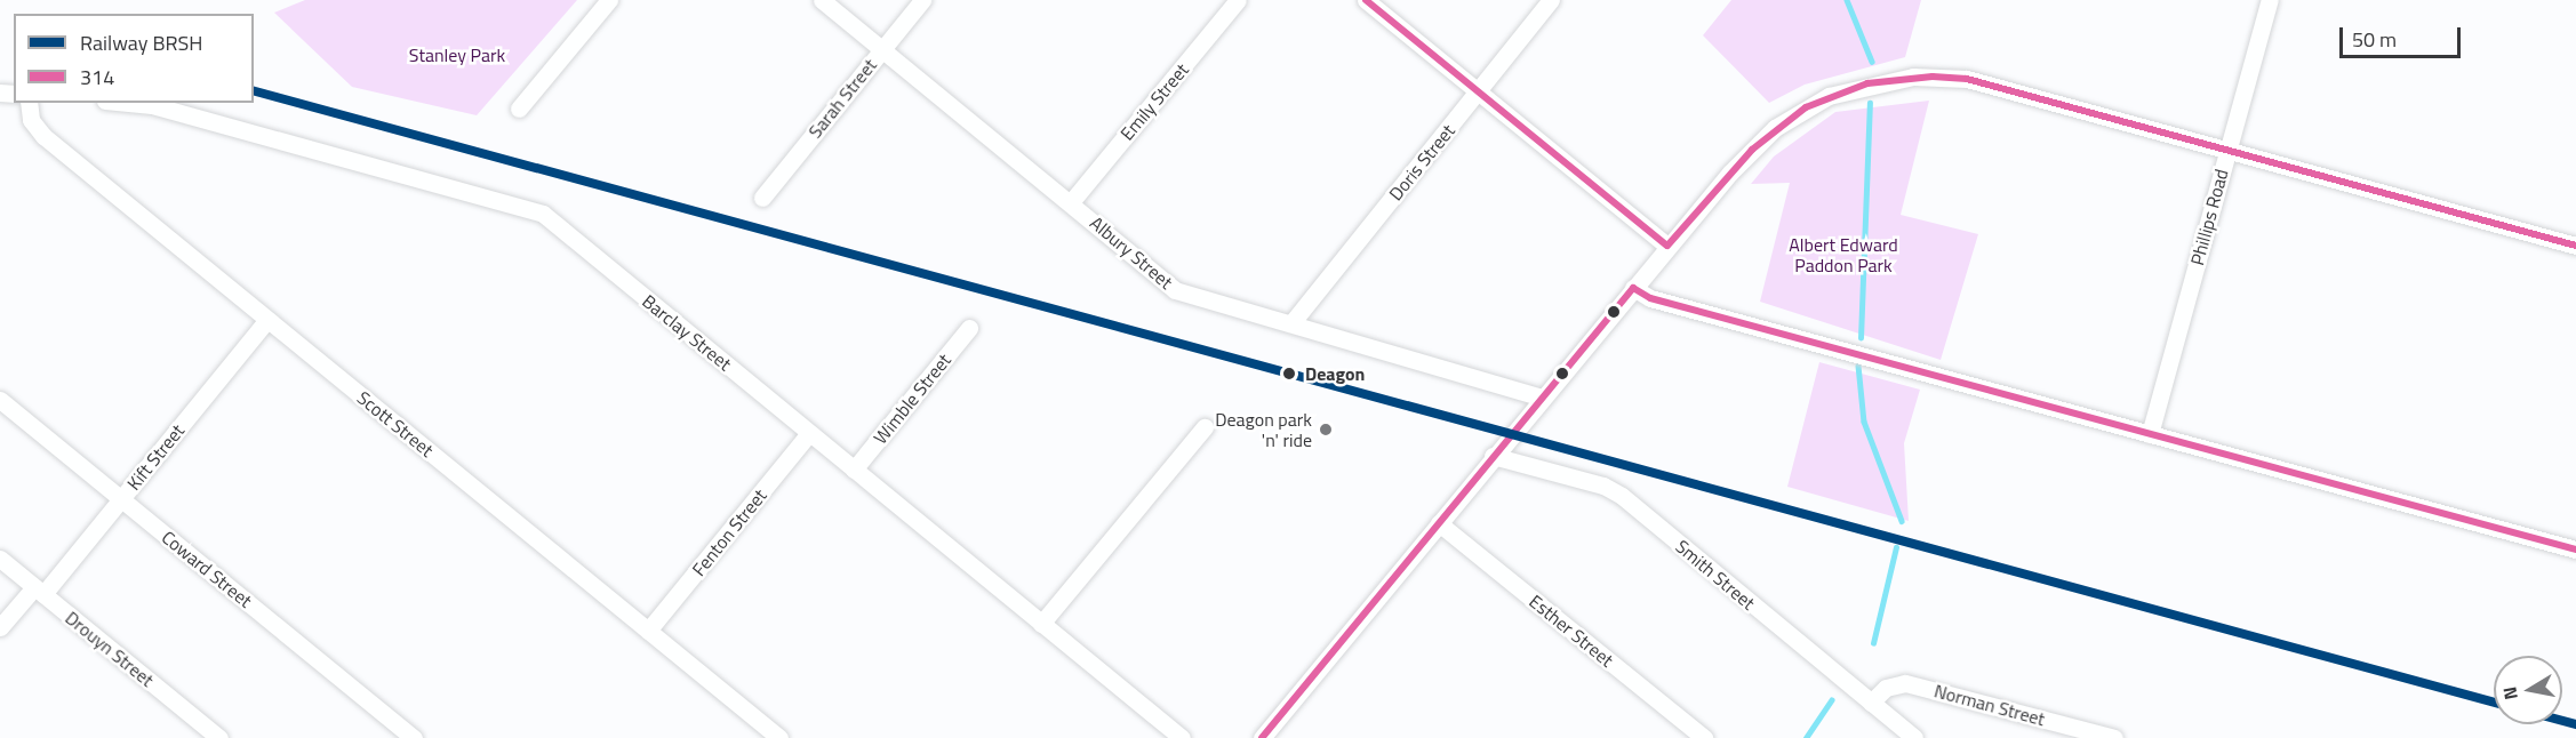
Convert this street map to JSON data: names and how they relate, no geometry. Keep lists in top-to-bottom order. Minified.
{"streets":{"street":["Sarah Street","Emily Street","Doris Street","Phillips Road","Albury Street","Barclay Street","Wimble Street","Scott Street","Kift Street","Fenton Street","Coward Street","Smith Street","Esther Street","Drouyn Street","Norman Street"]},"crossings":[["Sarah Street","Albury Street"],["Emily Street","Albury Street"],["Doris Street","Albury Street"],["Barclay Street","Wimble Street"],["Barclay Street","Fenton Street"],["Scott Street","Kift Street"],["Scott Street","Fenton Street"],["Kift Street","Coward Street"],["Kift Street","Drouyn Street"],["Smith Street","Norman Street"]],"parks":["Stanley Park","Albert Edward Paddon Park"],"places":["Deagon","Deagon park 'n' ride"],"lines":["transit line 314","rail line BRSH"],"legend":["Railway BRSH","314"],"scale_bar":"50 m","north":"left"}
